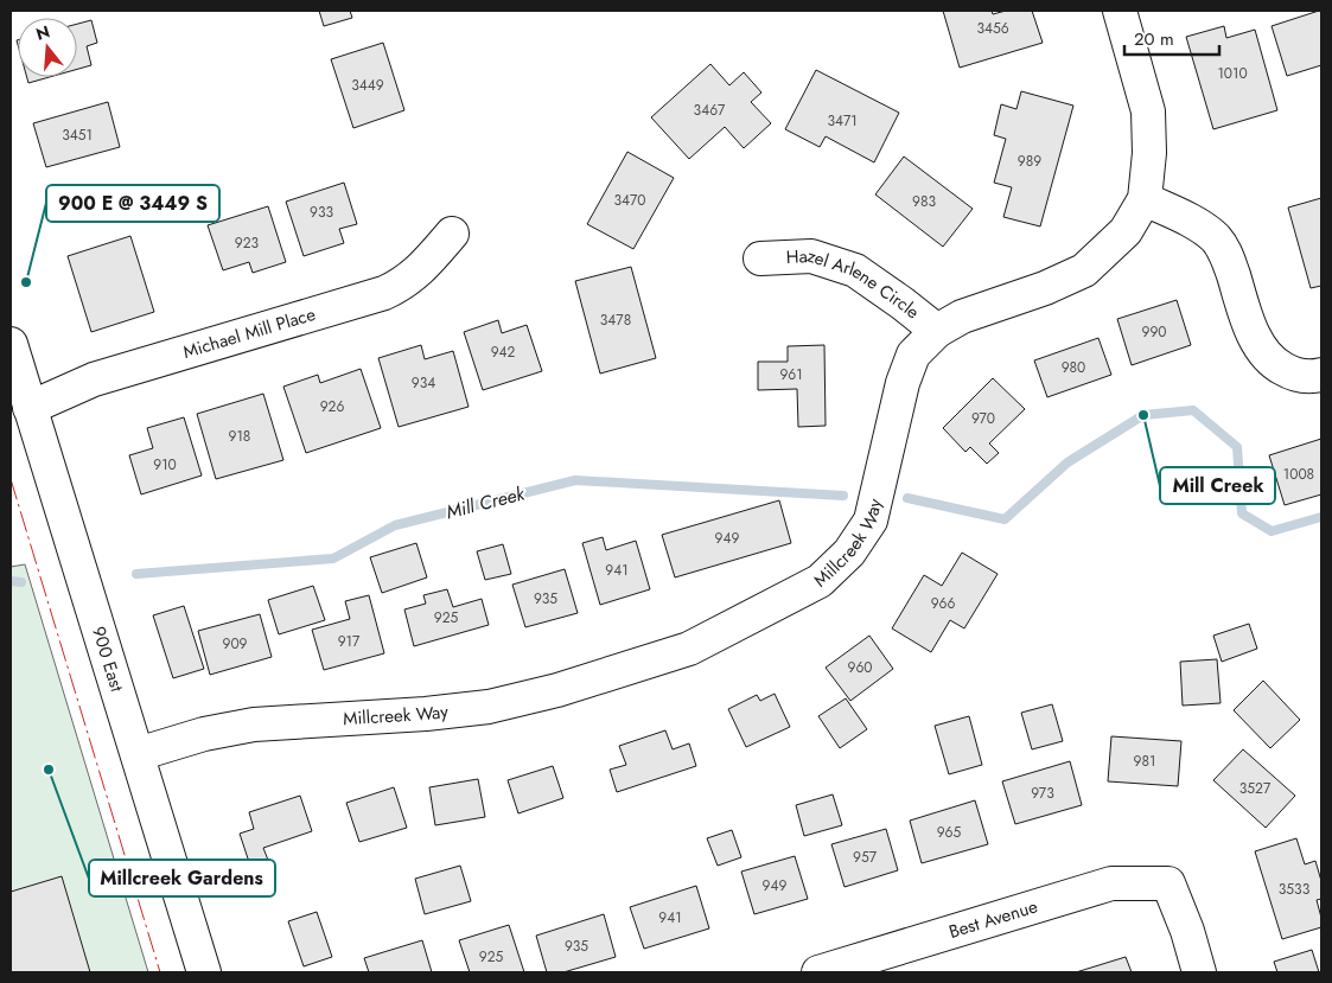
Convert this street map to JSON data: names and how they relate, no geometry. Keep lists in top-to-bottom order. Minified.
{"streets":{"street":["Hazel Arlene Circle","Michael Mill Place","Millcreek Way","900 East","Best Avenue"]},"crossings":[["Hazel Arlene Circle","Millcreek Way"],["Michael Mill Place","900 East"],["Millcreek Way","900 East"]],"water":["Mill Creek"],"places":["900 E @ 3449 S","Mill Creek","Millcreek Gardens"],"house_numbers":["3456","1010","3449","3467","3471","3451","989","3470","983","933","923","3478","990","942","980","961","934","926","970","918","910","1008","949","941","935","966","925","917","909","960","981","3527","973","965","957","949","3533","941","935","925"],"scale_bar":"20 m","north":"top"}
